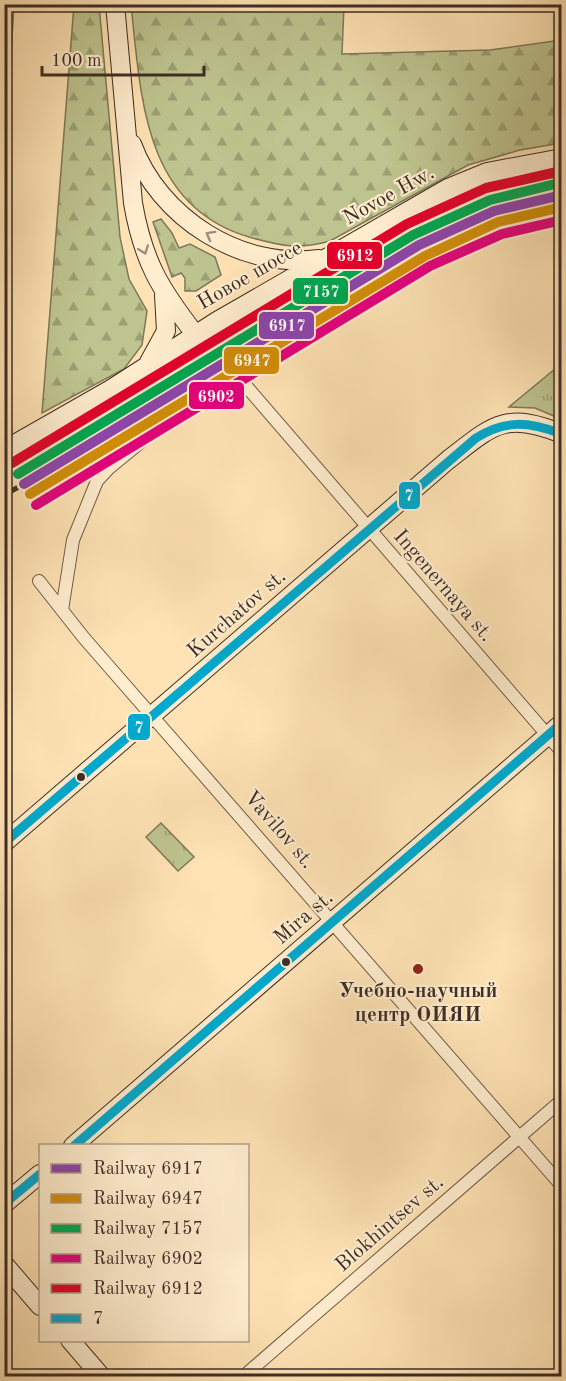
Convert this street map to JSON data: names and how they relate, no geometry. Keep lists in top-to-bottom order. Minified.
{"streets":{"main road":["Novoe Hw.","Новое шоссе","Kurchatov st.","Mira st."],"street":["Ingenernaya st.","Vavilov st.","Blokhintsev st."]},"crossings":[["Novoe Hw.","Новое шоссе"],["Ingenernaya st.","Kurchatov st."],["Ingenernaya st.","Vavilov st."],["Ingenernaya st.","Mira st."],["Kurchatov st.","Vavilov st."],["Vavilov st.","Mira st."],["Vavilov st.","Blokhintsev st."]],"places":["Учебно-научный центр ОИЯИ"],"lines":["rail line 6912","rail line 7157","rail line 6917","rail line 6947","rail line 6902","transit line 7"],"legend":["Railway 6917","Railway 6947","Railway 7157","Railway 6902","Railway 6912","7"],"scale_bar":"100 m"}
